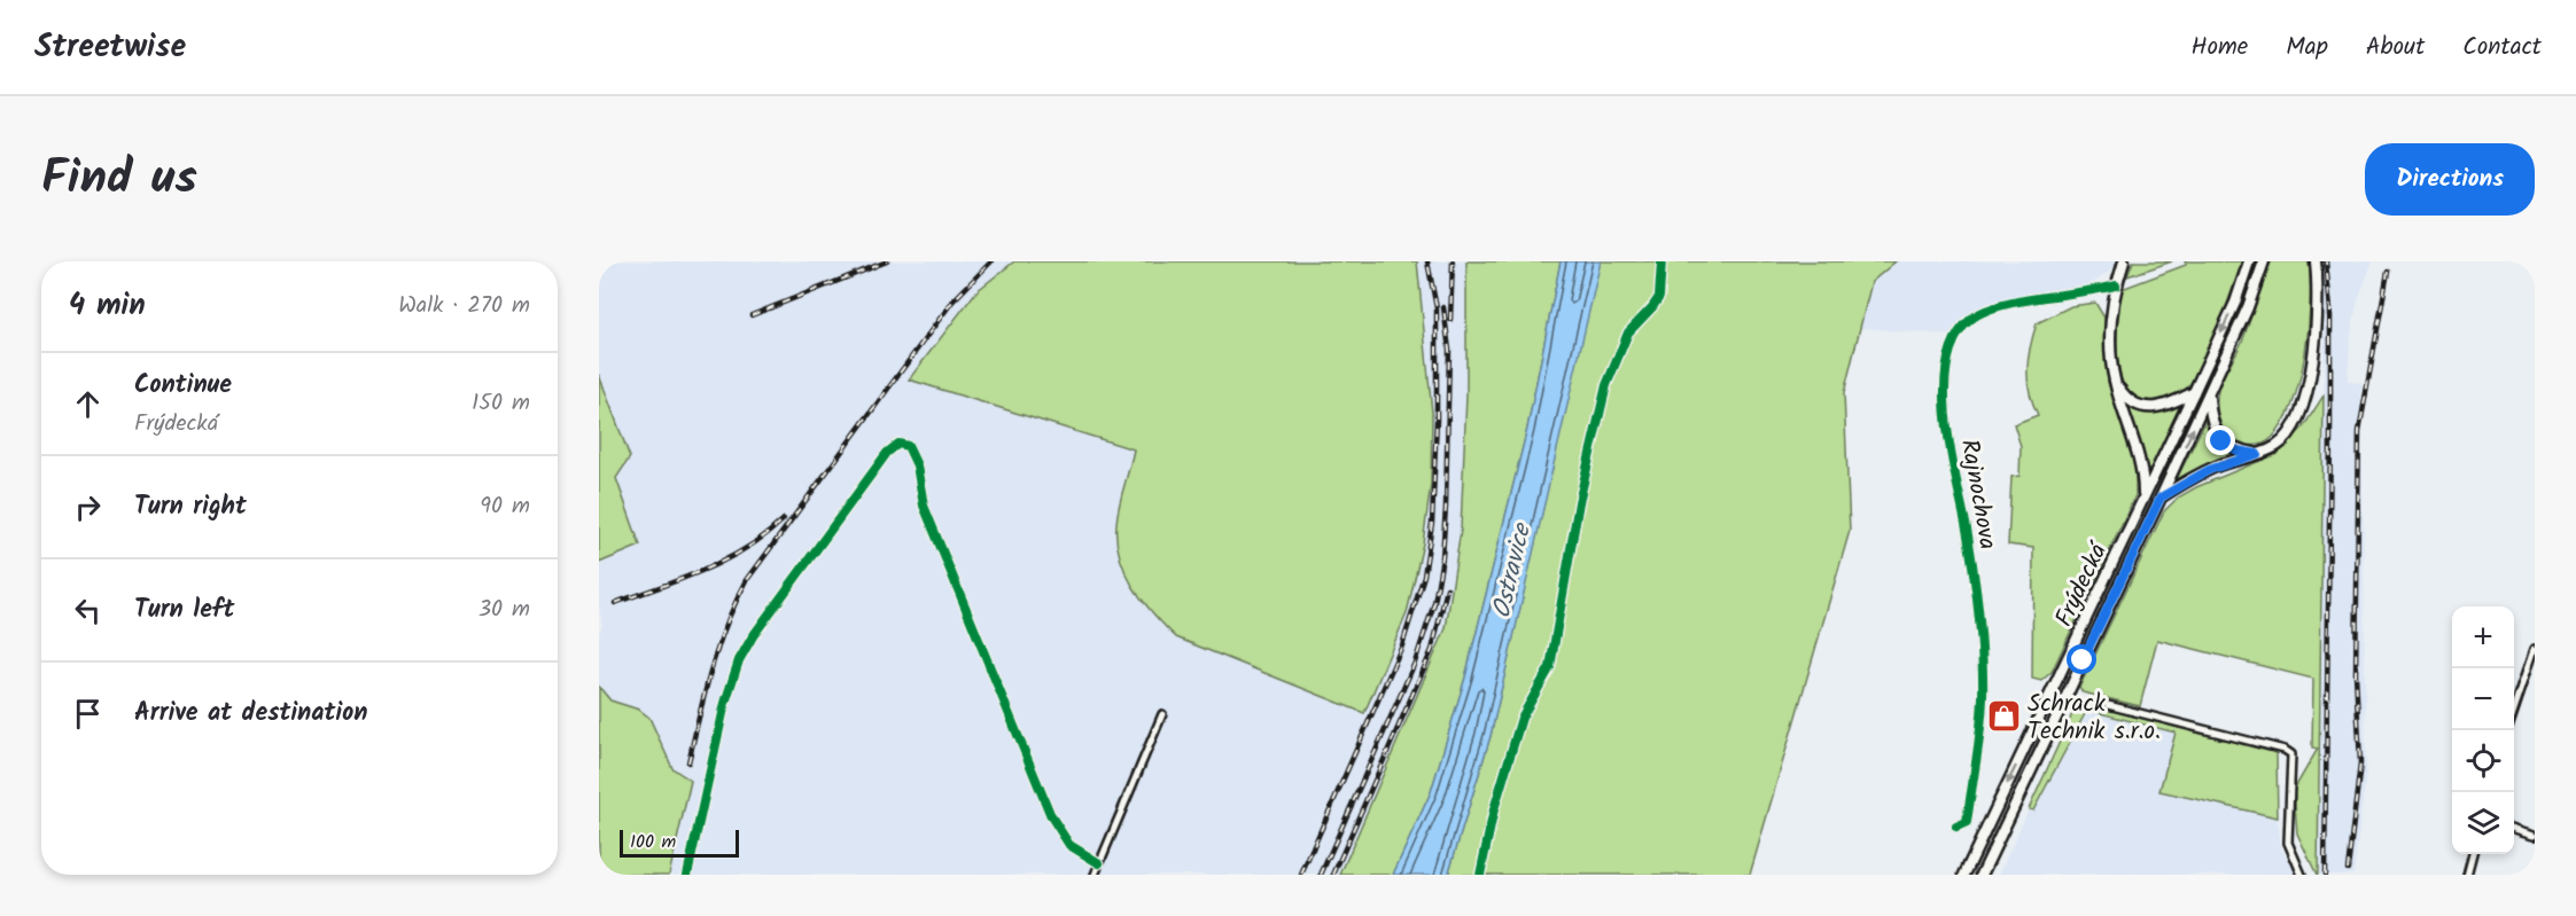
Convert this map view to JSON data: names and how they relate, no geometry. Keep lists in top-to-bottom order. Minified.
{"streets":{"main road":["Frýdecká"],"street":["Rajnochova"]},"water":["Ostravice"],"places":{"shop":["Schrack Technik s.r.o."]},"scale_bar":"100 m","page":{"header":"Streetwise","nav":["Home","Map","About","Contact"],"title":"Find us","buttons":"Directions","heading":["4 min","Walk · 270 m"],"list":[["Continue","Frýdecká","150 m"],["Turn right","90 m"],["Turn left","30 m"],"Arrive at destination"],"map_buttons":["+","−"],"scale":"100 m"}}
